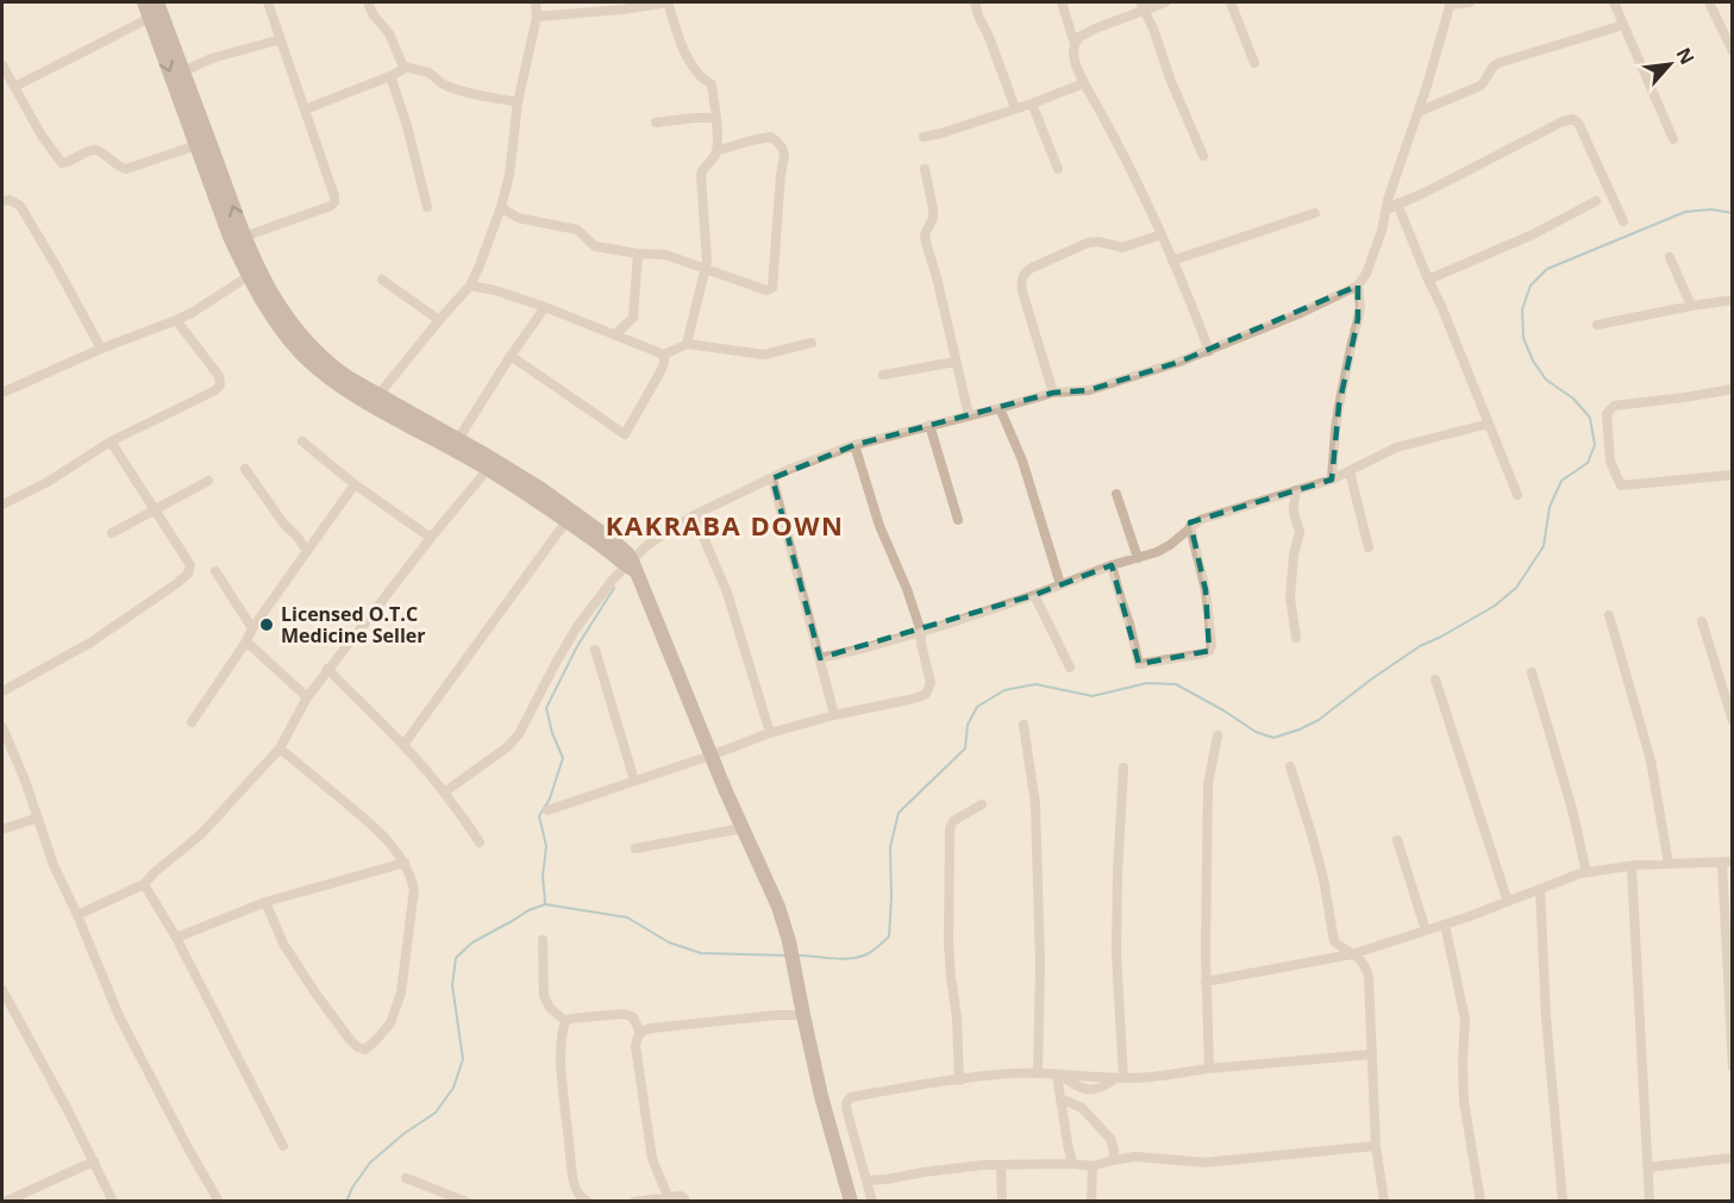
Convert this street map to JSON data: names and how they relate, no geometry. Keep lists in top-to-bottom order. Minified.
{"districts":["KAKRABA DOWN"],"places":["Licensed O.T.C Medicine Seller"],"north":"top right"}
